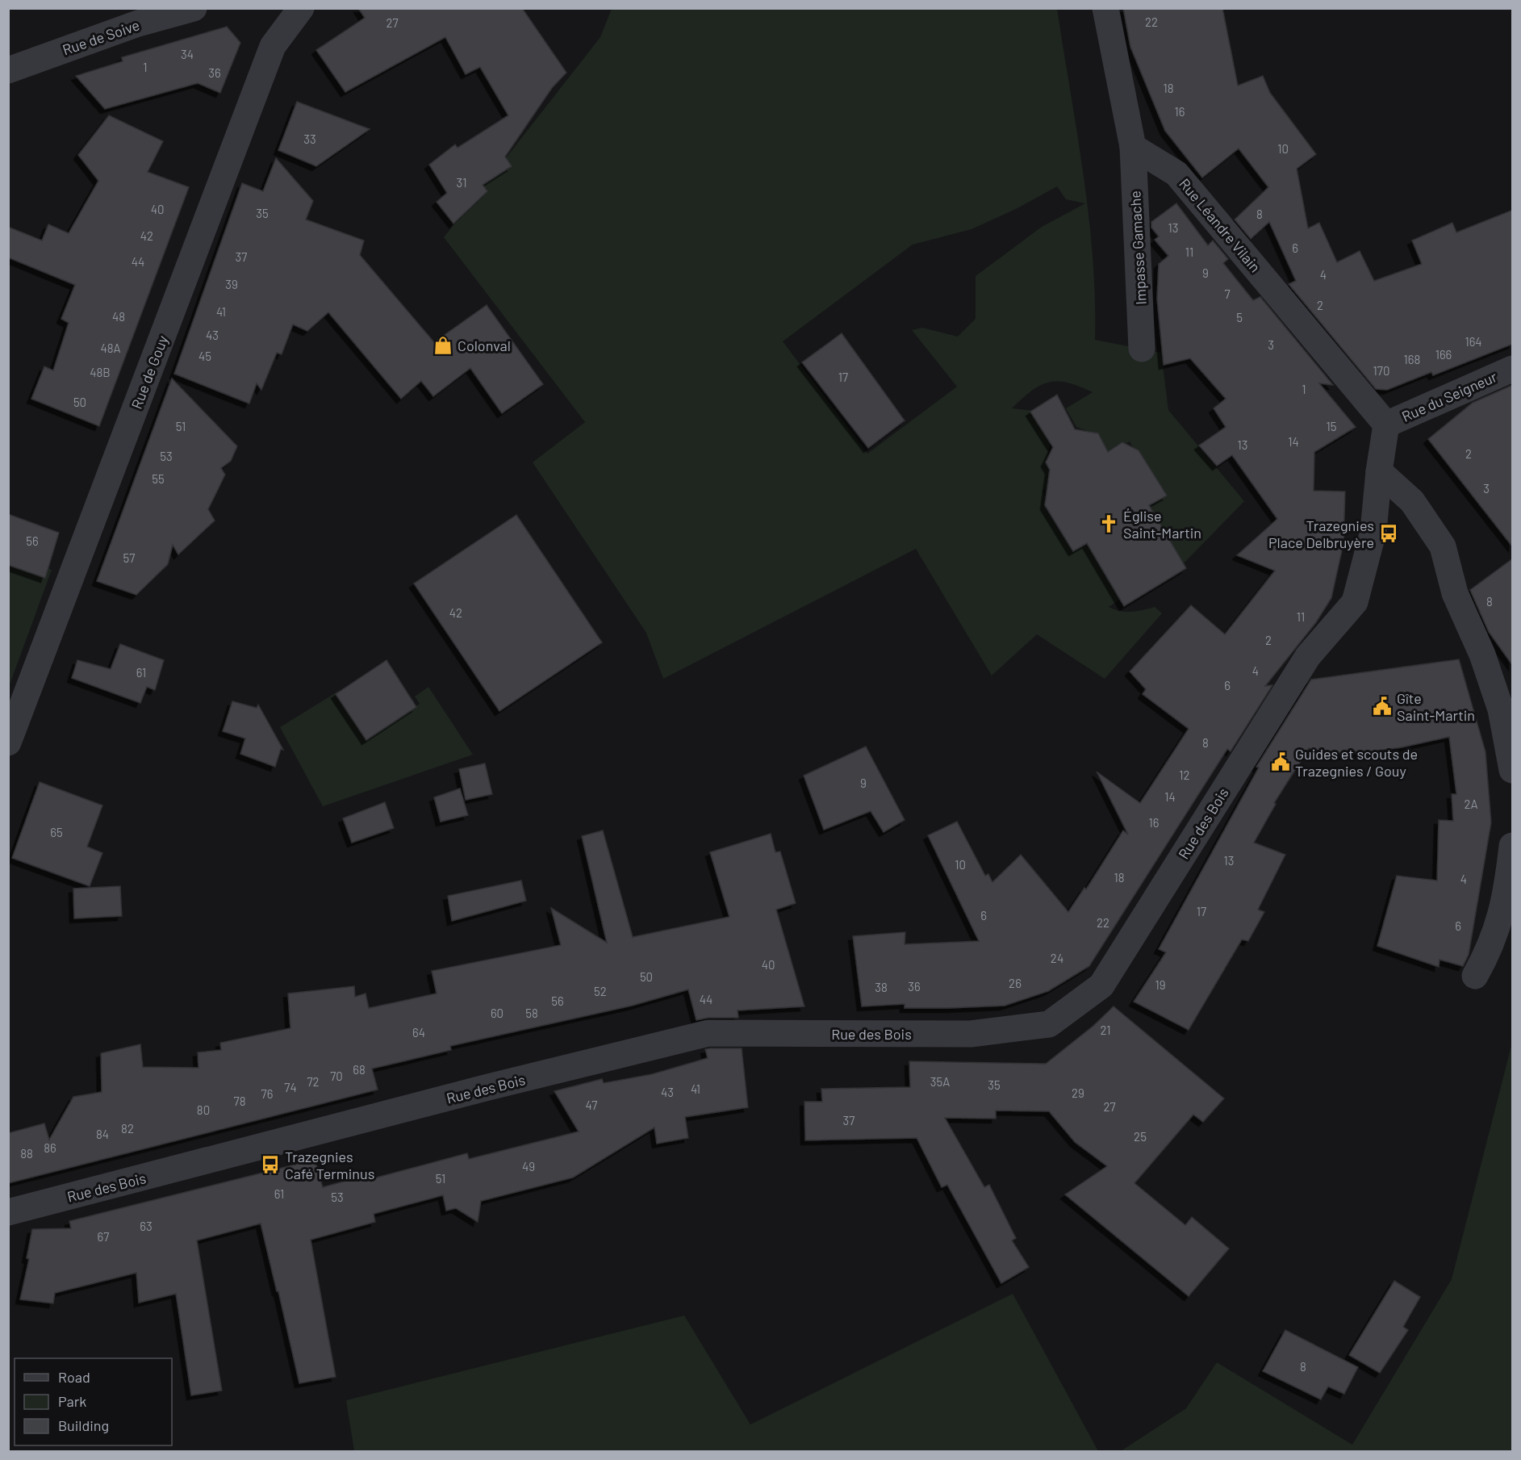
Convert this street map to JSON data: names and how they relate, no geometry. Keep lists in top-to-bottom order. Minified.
{"streets":{"street":["Rue de Soive","Rue Léandre Vilain","Impasse Gamache","Rue de Gouy","Rue du Seigneur","Rue des Bois"]},"crossings":[["Rue Léandre Vilain","Impasse Gamache"],["Rue Léandre Vilain","Rue du Seigneur"],["Rue Léandre Vilain","Rue des Bois"],["Rue du Seigneur","Rue des Bois"]],"places":{"shop":["Colonval"],"church":["Église Saint-Martin"],"bus stop":["Trazegnies Place Delbruyère","Trazegnies Café Terminus"],"public building":["Gîte Saint-Martin","Guides et scouts de Trazegnies / Gouy"]},"house_numbers":["22","27","34","1","36","18","16","33","10","31","40","35","8","13","42","6","11","37","44","9","4","39","7","2","41","48","5","43","164","3","48A","166","45","168","170","48B","17","1","50","51","15","14","13","2","53","55","3","56","57","8","42","11","2","4","61","6","8","12","9","14","2A","16","65","13","10","18","4","17","6","22","6","24","40","50","26","19","36","38","52","44","56","60","58","21","64","68","70","72","35A","35","74","41","43","29","76","78","47","27","80","37","82","84","25","86","88","49","51","61","53","63","67","8"],"legend":["Road","Park","Building"]}
